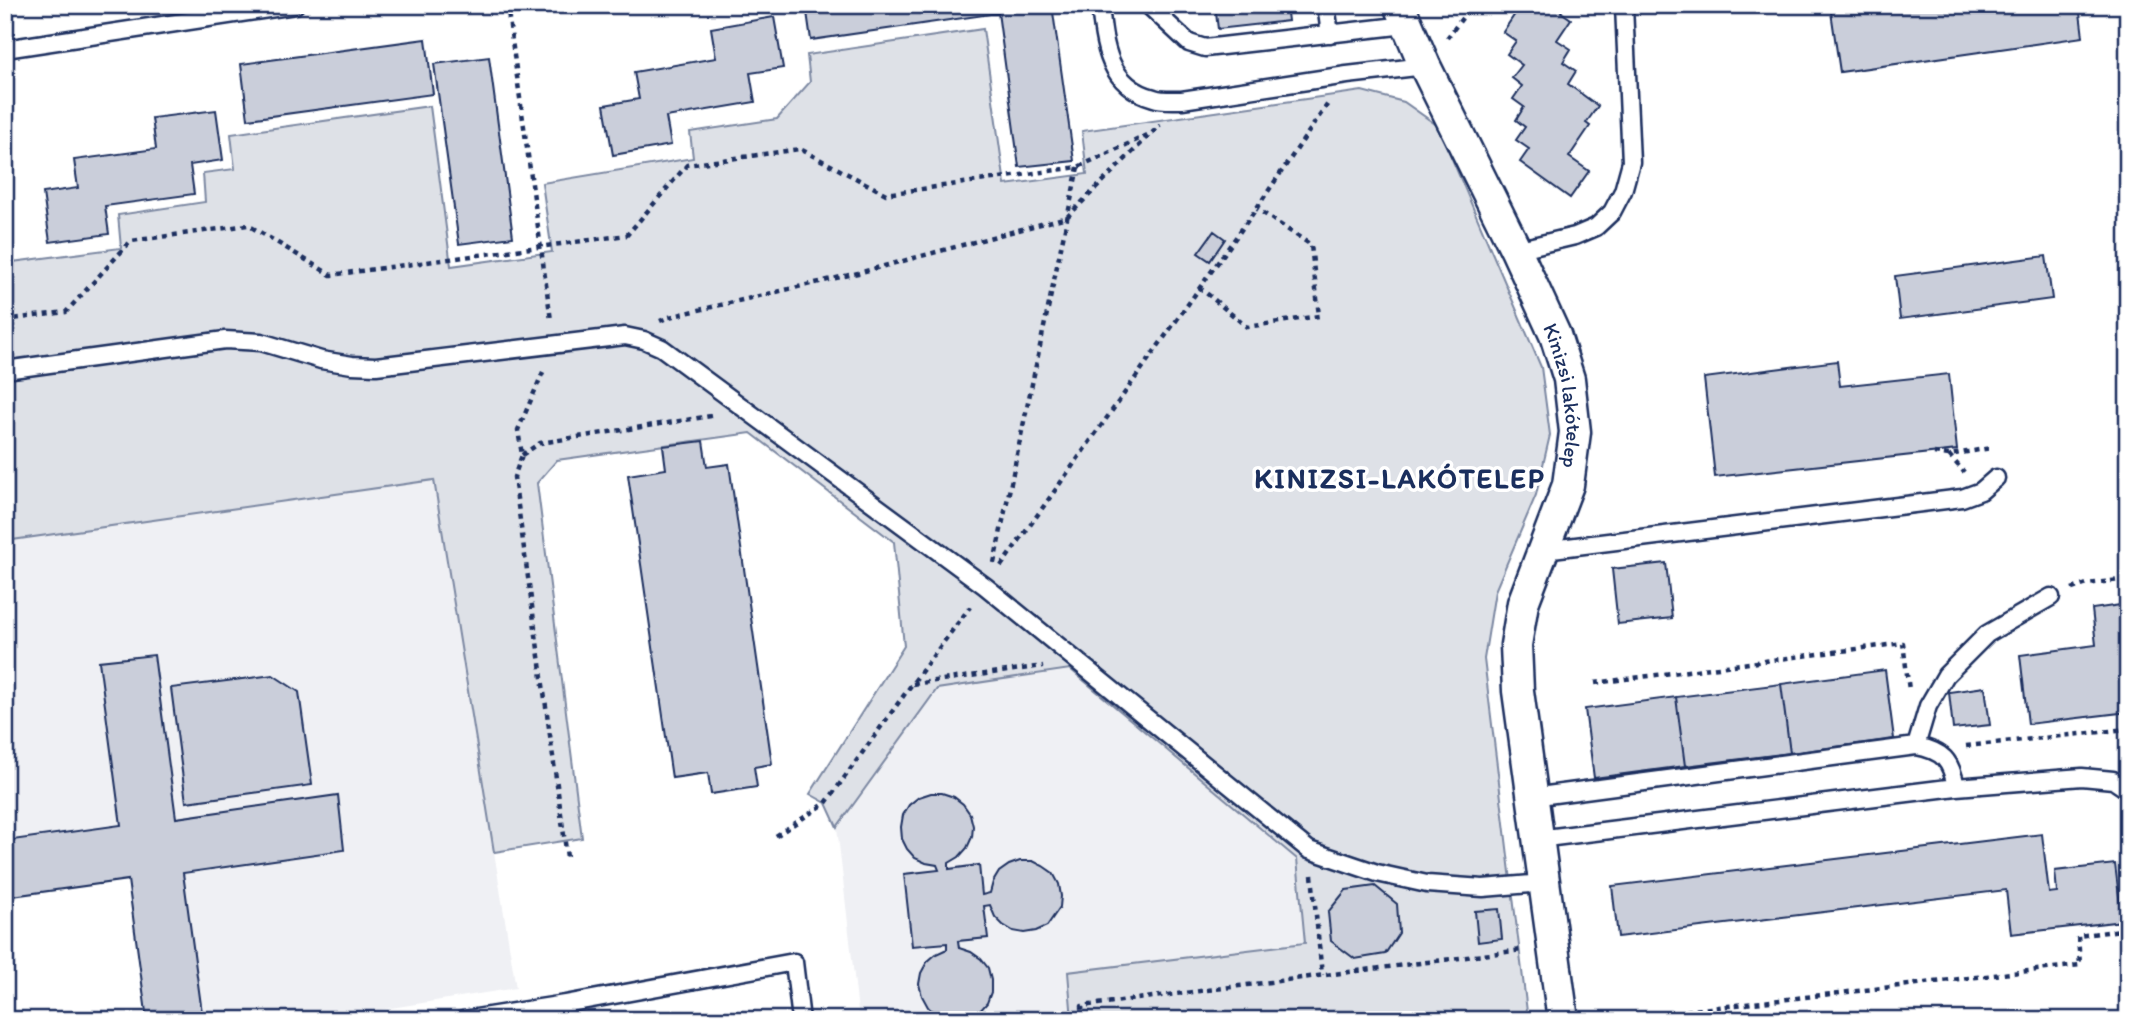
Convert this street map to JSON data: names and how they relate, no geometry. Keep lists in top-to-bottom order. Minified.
{"streets":{"street":["Kinizsi lakótelep"]},"districts":["KINIZSI-LAKÓTELEP"]}
